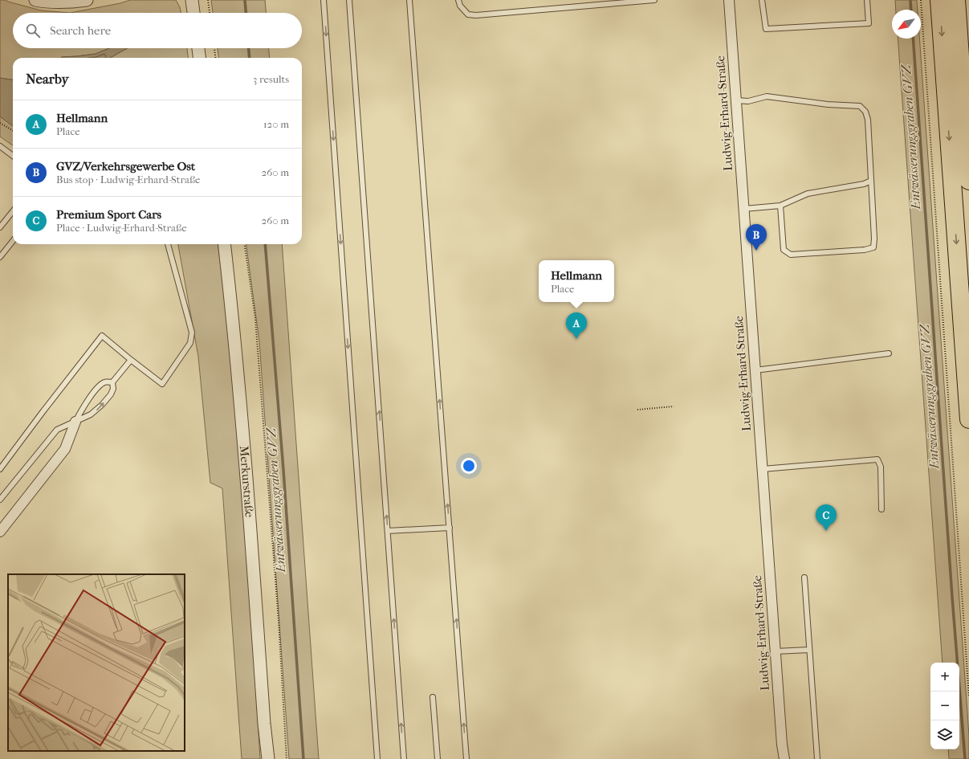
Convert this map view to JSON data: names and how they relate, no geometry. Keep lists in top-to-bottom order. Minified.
{"streets":{"street":["Ludwig-Erhard-Straße","Merkurstraße"]},"water":["Entwässerungsgraben GVZ"],"north":"bottom left","page":{"search":"Search here","heading":["Nearby","3 results"],"list":[{"mark":"A","name":"Hellmann","note":"Place","value":"120 m"},{"mark":"B","name":"GVZ/Verkehrsgewerbe Ost","note":"Bus stop · Ludwig-Erhard-Straße","value":"260 m"},{"mark":"C","name":"Premium Sport Cars","note":"Place · Ludwig-Erhard-Straße","value":"260 m"}],"pins":["B","A","C"],"popup":["Hellmann","Place"],"map_buttons":["+","−"]}}
